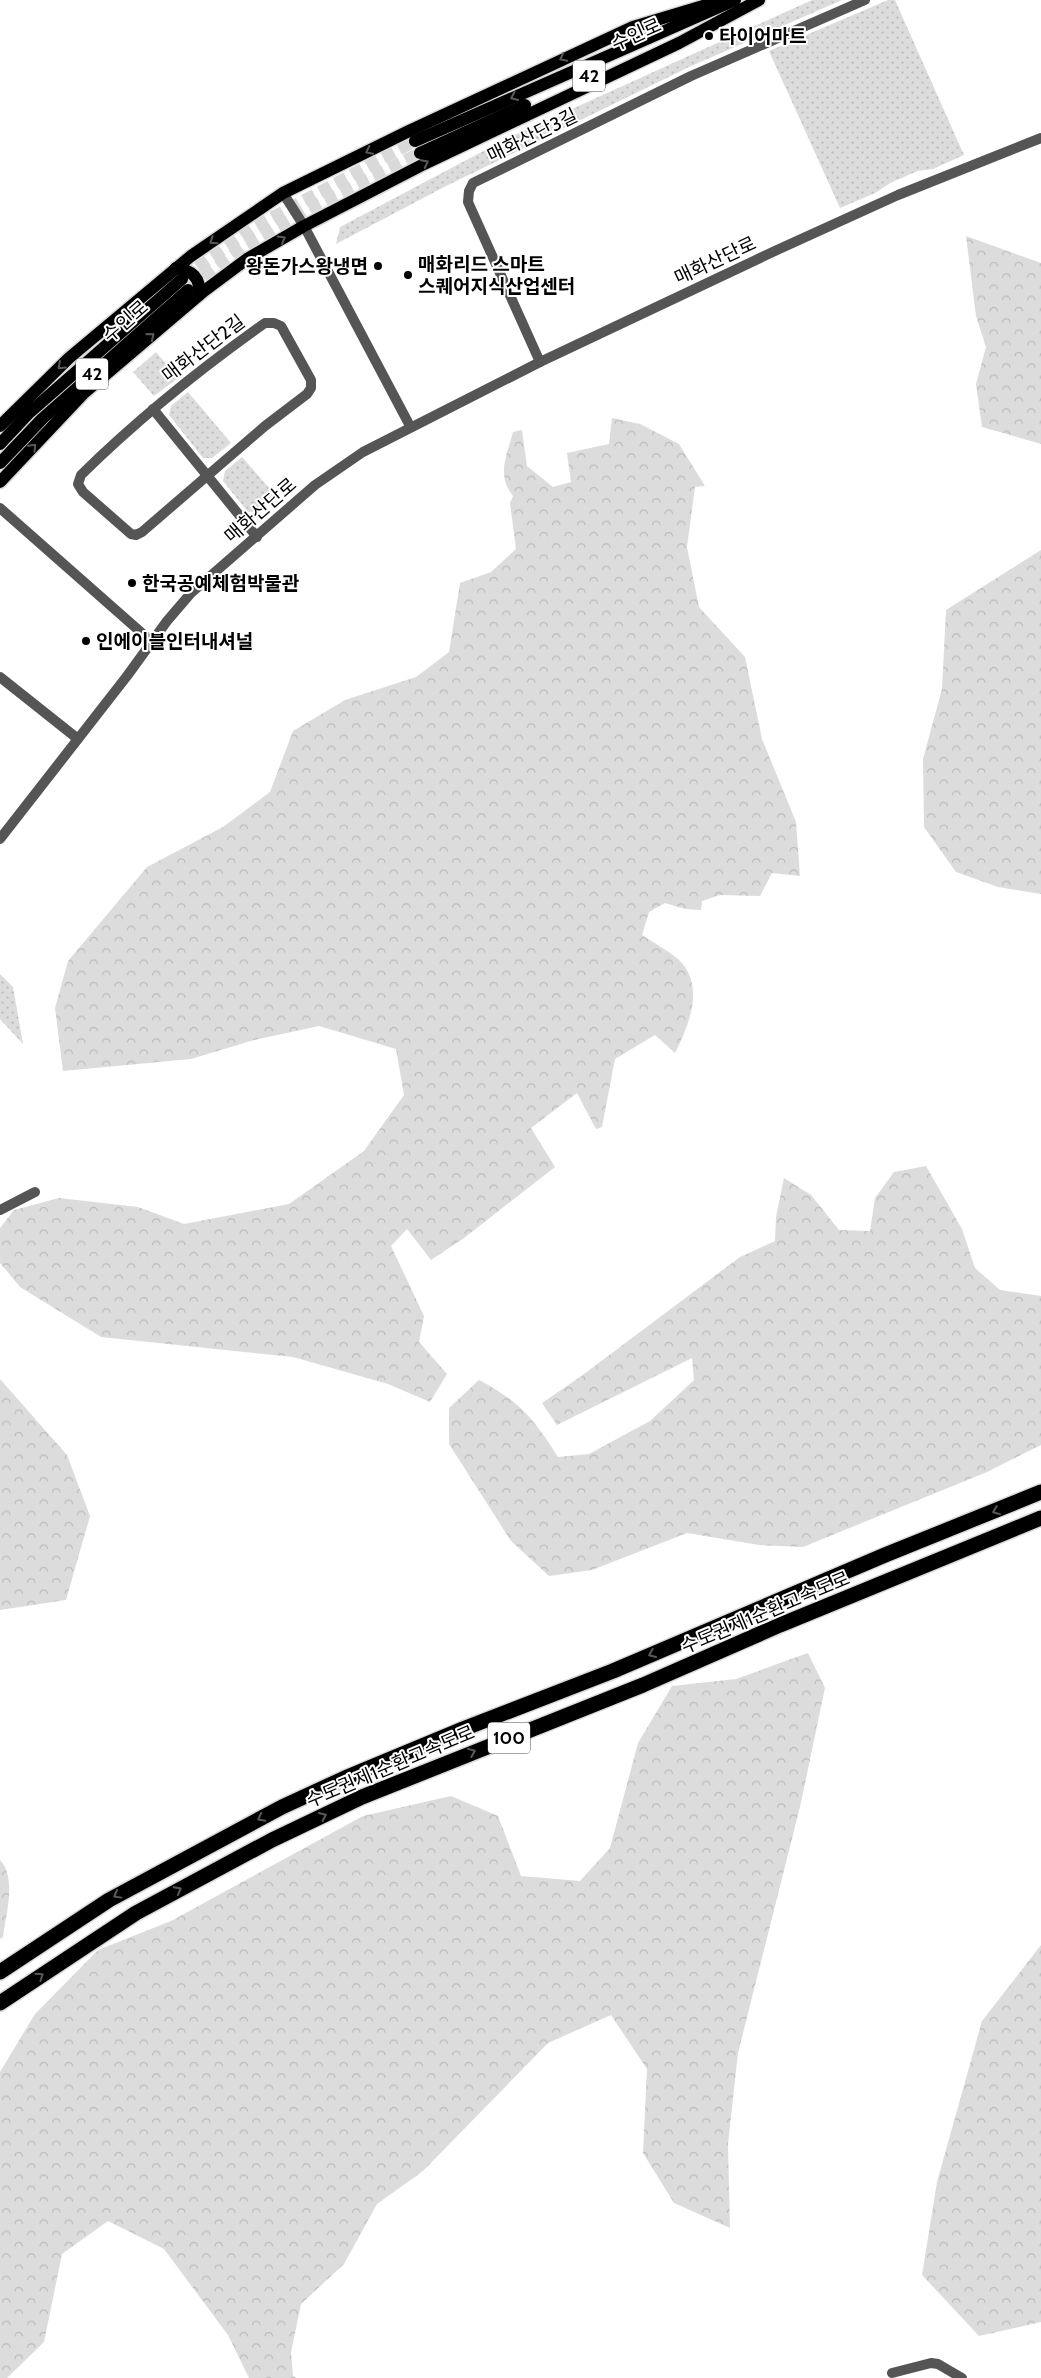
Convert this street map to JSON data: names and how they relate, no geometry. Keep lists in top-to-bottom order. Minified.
{"streets":{"highway":["수도권제1순환고속도로","100"],"main road":["수인로","42"],"street":["매화산단3길","매화산단로","매화산단2길"]},"crossings":[["매화산단3길","매화산단로"]],"places":["타이어마트","왕돈가스왕냉면","매화리드 스마트 스퀘어지식산업센터","한국공예체험박물관","인에이블인터내셔널"]}
